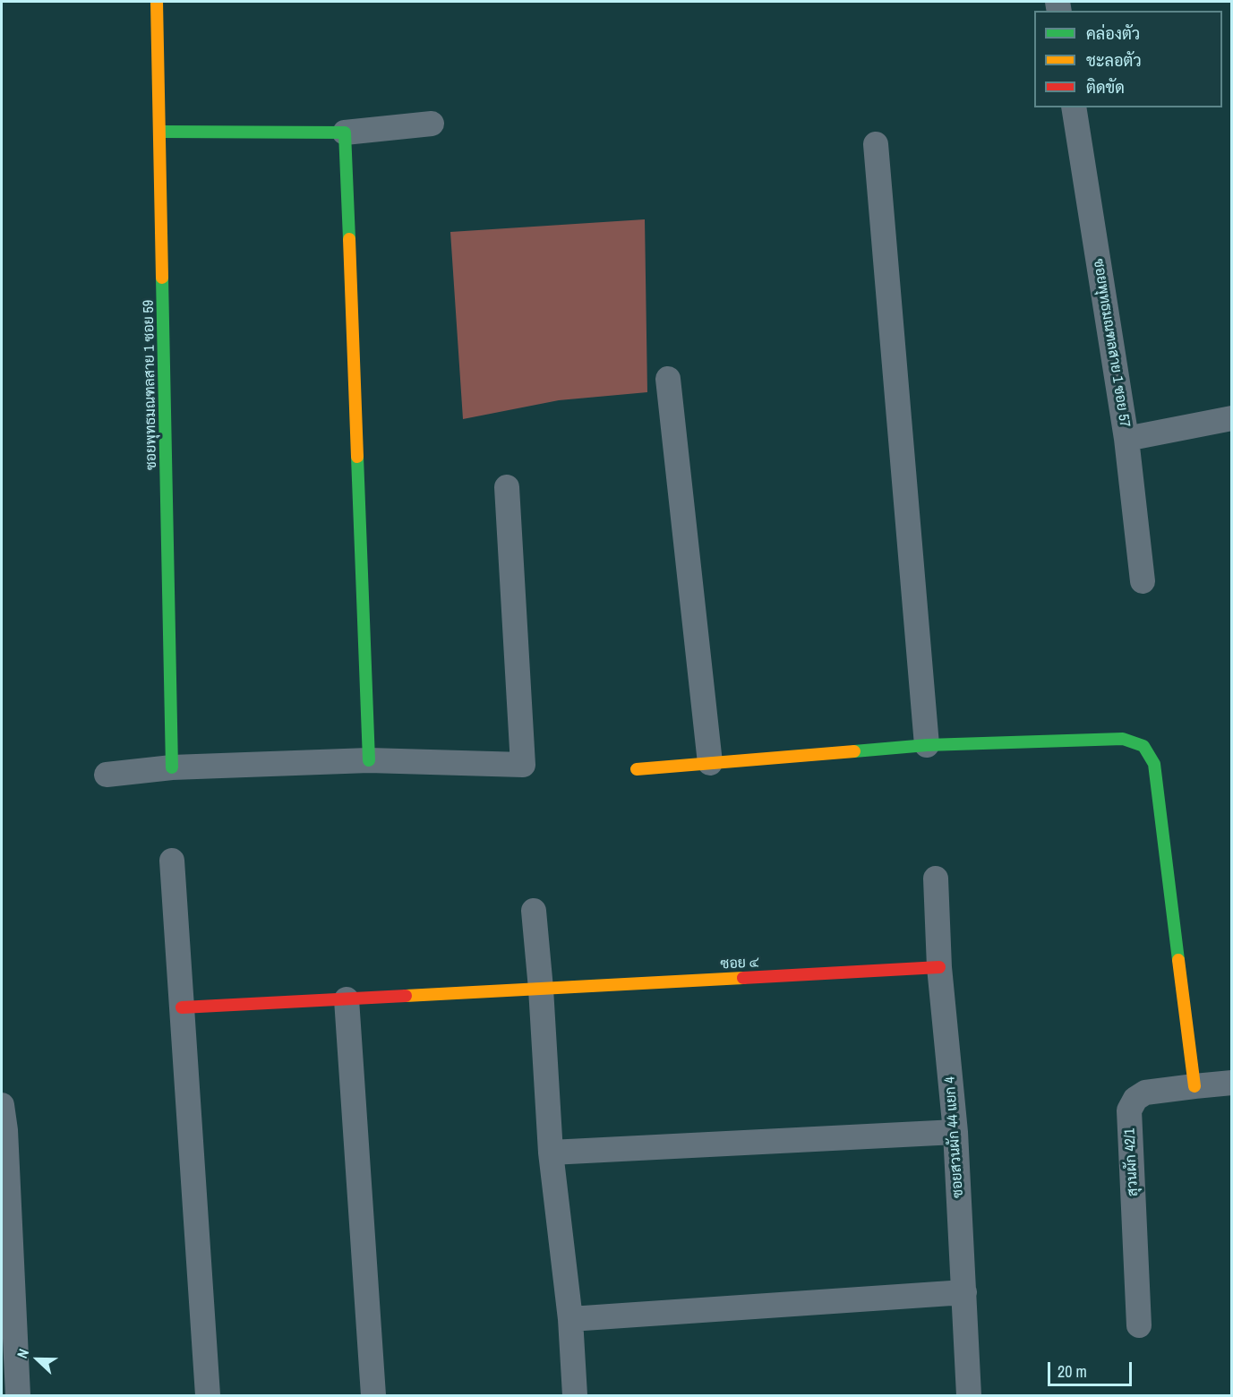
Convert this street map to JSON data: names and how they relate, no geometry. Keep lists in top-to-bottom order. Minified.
{"streets":{"street":["ซอยพุทธมณฑลสาย 1 ซอย 57","ซอยพุทธมณฑลสาย 1 ซอย 59","ซอย ๔","ซอยสวนผัก 44 แยก 4","สุวนผัก 42/1"]},"crossings":[["ซอย ๔","ซอยสวนผัก 44 แยก 4"]],"legend":["คล่องตัว","ชะลอตัว","ติดขัด"],"scale_bar":"20 m","north":"left"}
